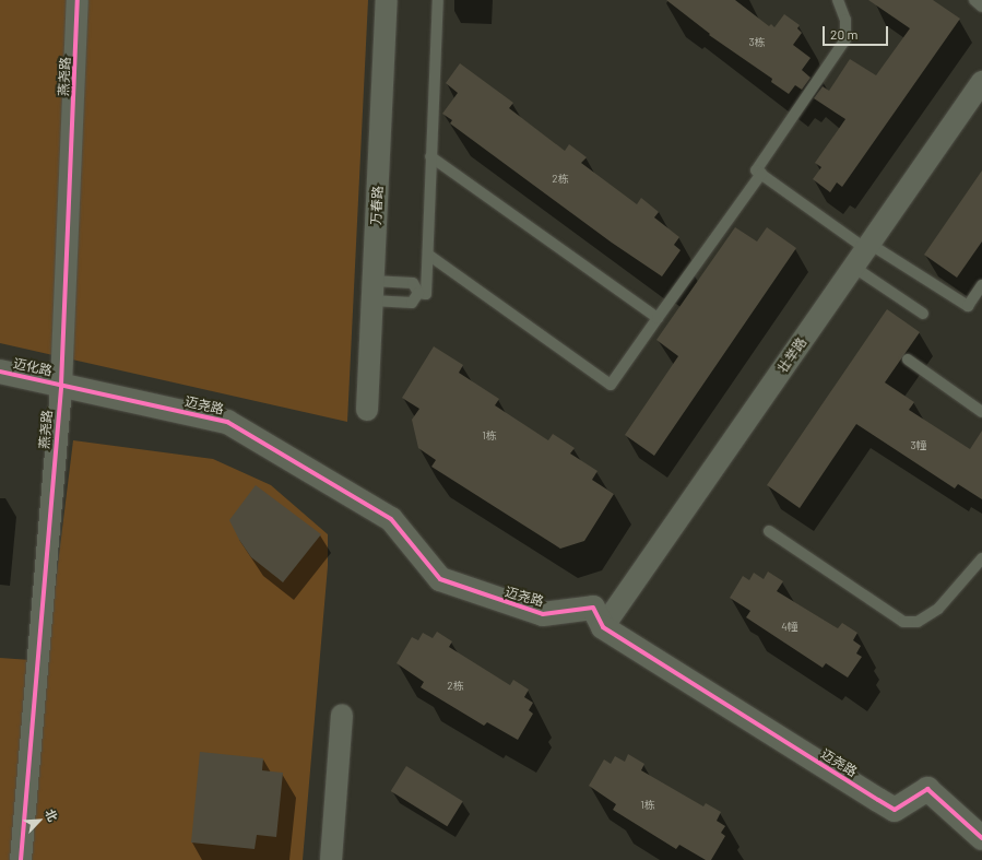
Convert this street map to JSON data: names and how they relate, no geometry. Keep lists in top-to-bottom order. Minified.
{"streets":{"street":["燕尧路","万春路","壮举路","迈化路","迈尧路"]},"crossings":[["燕尧路","迈化路"],["燕尧路","迈尧路"],["壮举路","迈尧路"],["迈化路","迈尧路"]],"house_numbers":["3栋","2栋","1栋","3幢","4幢","2栋","1栋"],"scale_bar":"20 m","north":"top right"}
